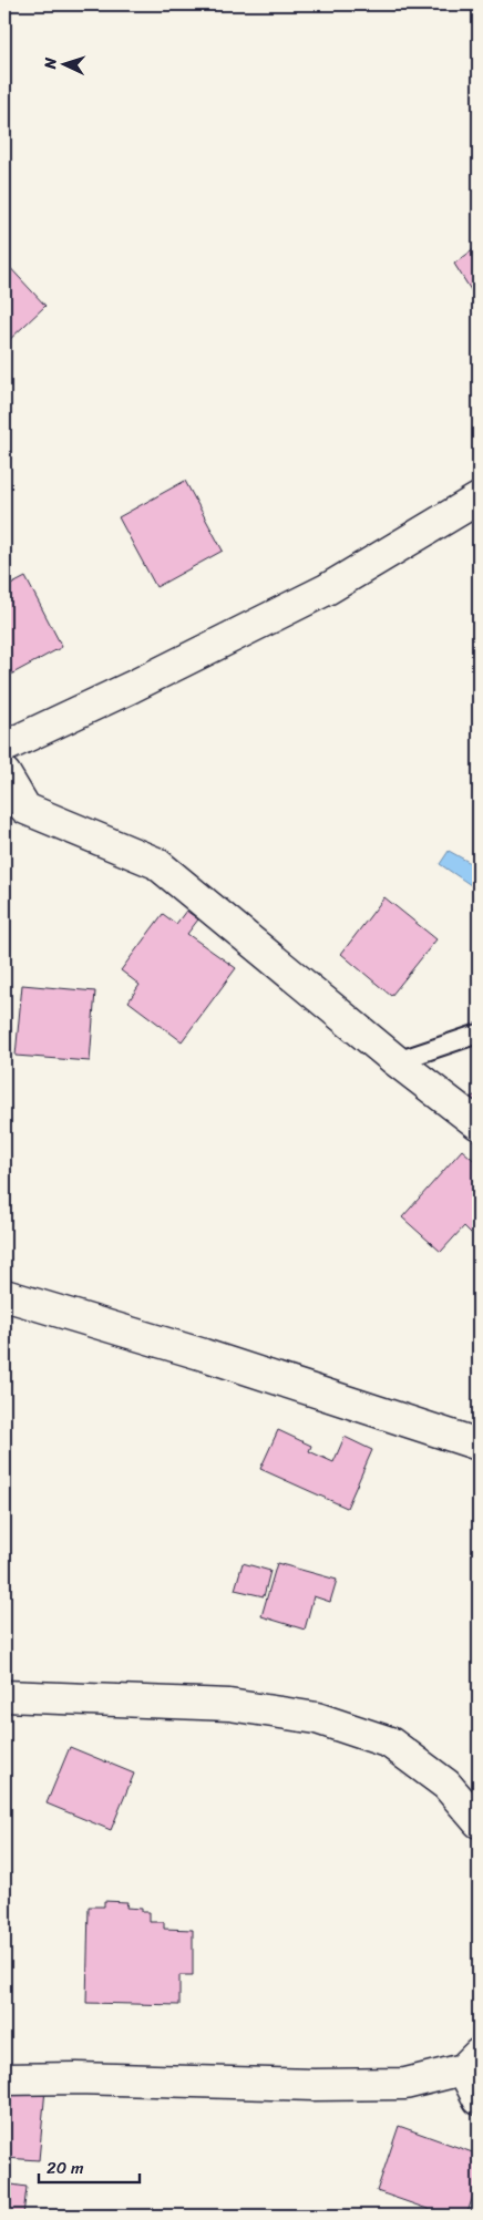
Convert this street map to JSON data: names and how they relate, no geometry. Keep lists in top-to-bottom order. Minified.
{"scale_bar":"20 m","north":"left"}
